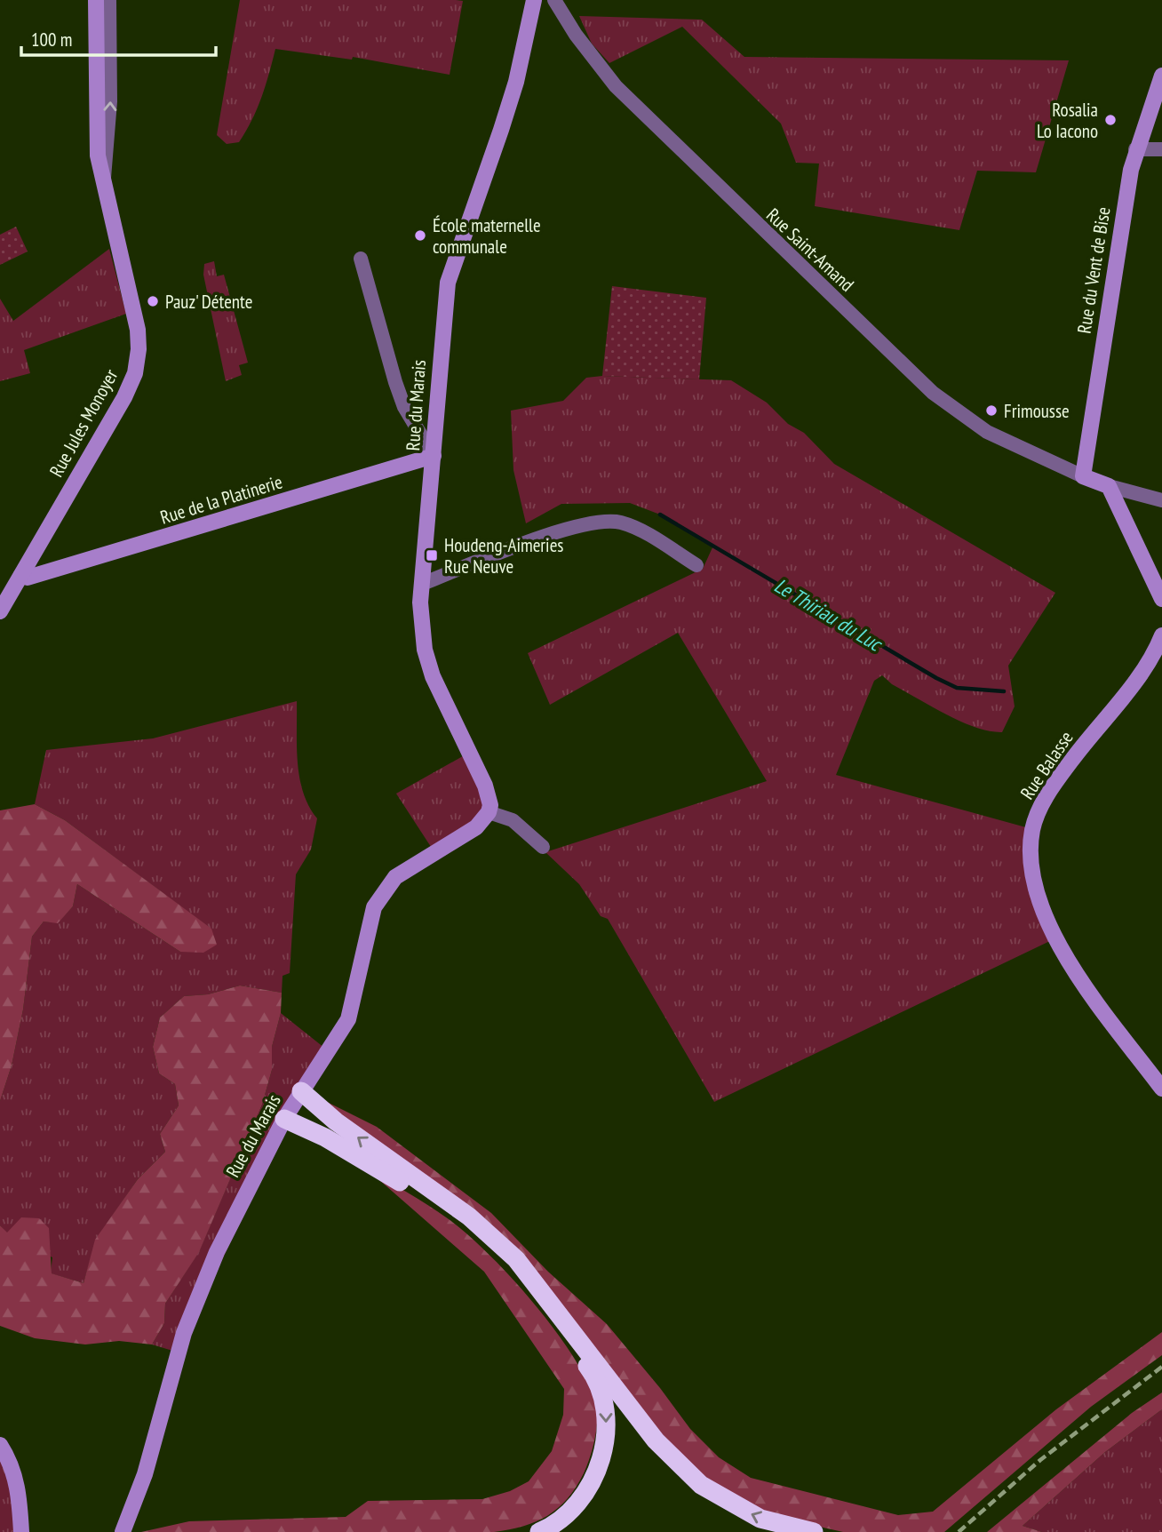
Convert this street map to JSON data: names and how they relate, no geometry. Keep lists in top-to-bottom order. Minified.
{"streets":{"street":["Rue Saint-Amand","Rue du Vent de Bise","Rue du Marais","Rue Jules Monoyer","Rue de la Platinerie","Rue Balasse"]},"crossings":[["Rue Saint-Amand","Rue du Vent de Bise"],["Rue du Marais","Rue de la Platinerie"],["Rue Jules Monoyer","Rue de la Platinerie"]],"water":["Le Thiriau du Luc"],"places":{"other":["Rosalia Lo Iacono","École maternelle communale","Pauz' Détente","Frimousse"],"transit":["Houdeng-Aimeries Rue Neuve"]},"scale_bar":"100 m"}
